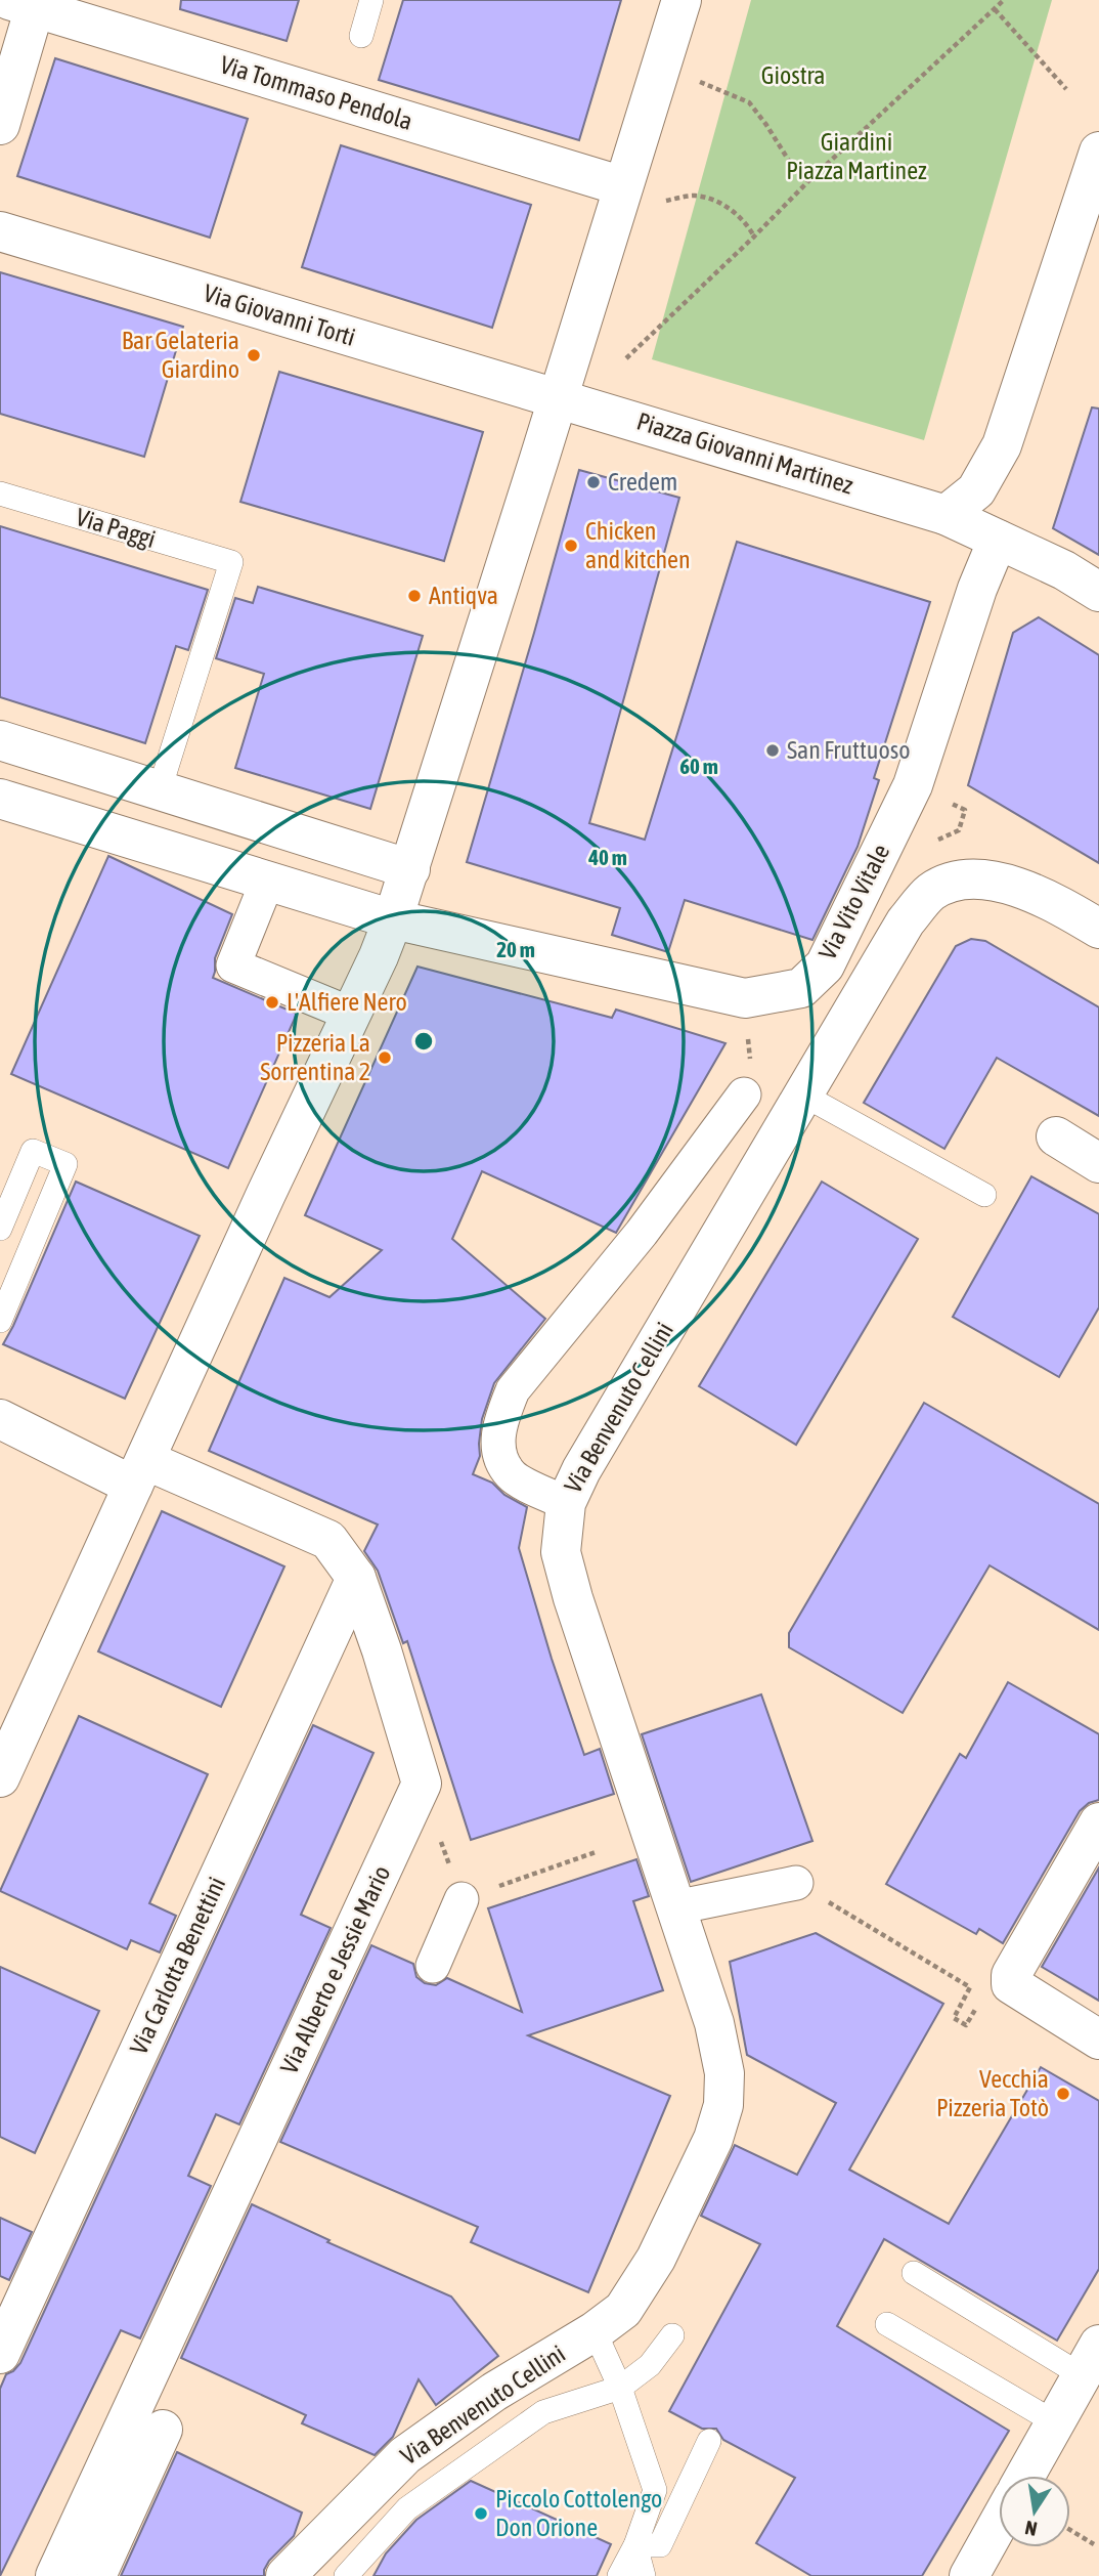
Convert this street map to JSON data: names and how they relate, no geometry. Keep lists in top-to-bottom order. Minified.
{"streets":{"street":["Via Tommaso Pendola","Via Giovanni Torti","Piazza Giovanni Martinez","Via Vito Vitale","Via Benvenuto Cellini","Via Carlotta Benettini","Via Alberto e Jessie Mario"],"lane":["Via Paggi"]},"crossings":[["Via Giovanni Torti","Piazza Giovanni Martinez"],["Piazza Giovanni Martinez","Via Vito Vitale"]],"parks":["Giostra","Giardini Piazza Martinez"],"places":["Bar Gelateria Giardino","Credem","Chicken and kitchen","Antiqva","San Fruttuoso","L'Alfiere Nero","Pizzeria La Sorrentina 2","Vecchia Pizzeria Totò","Piccolo Cottolengo Don Orione"],"north":"bottom","rings":["60 m","40 m","20 m"]}
